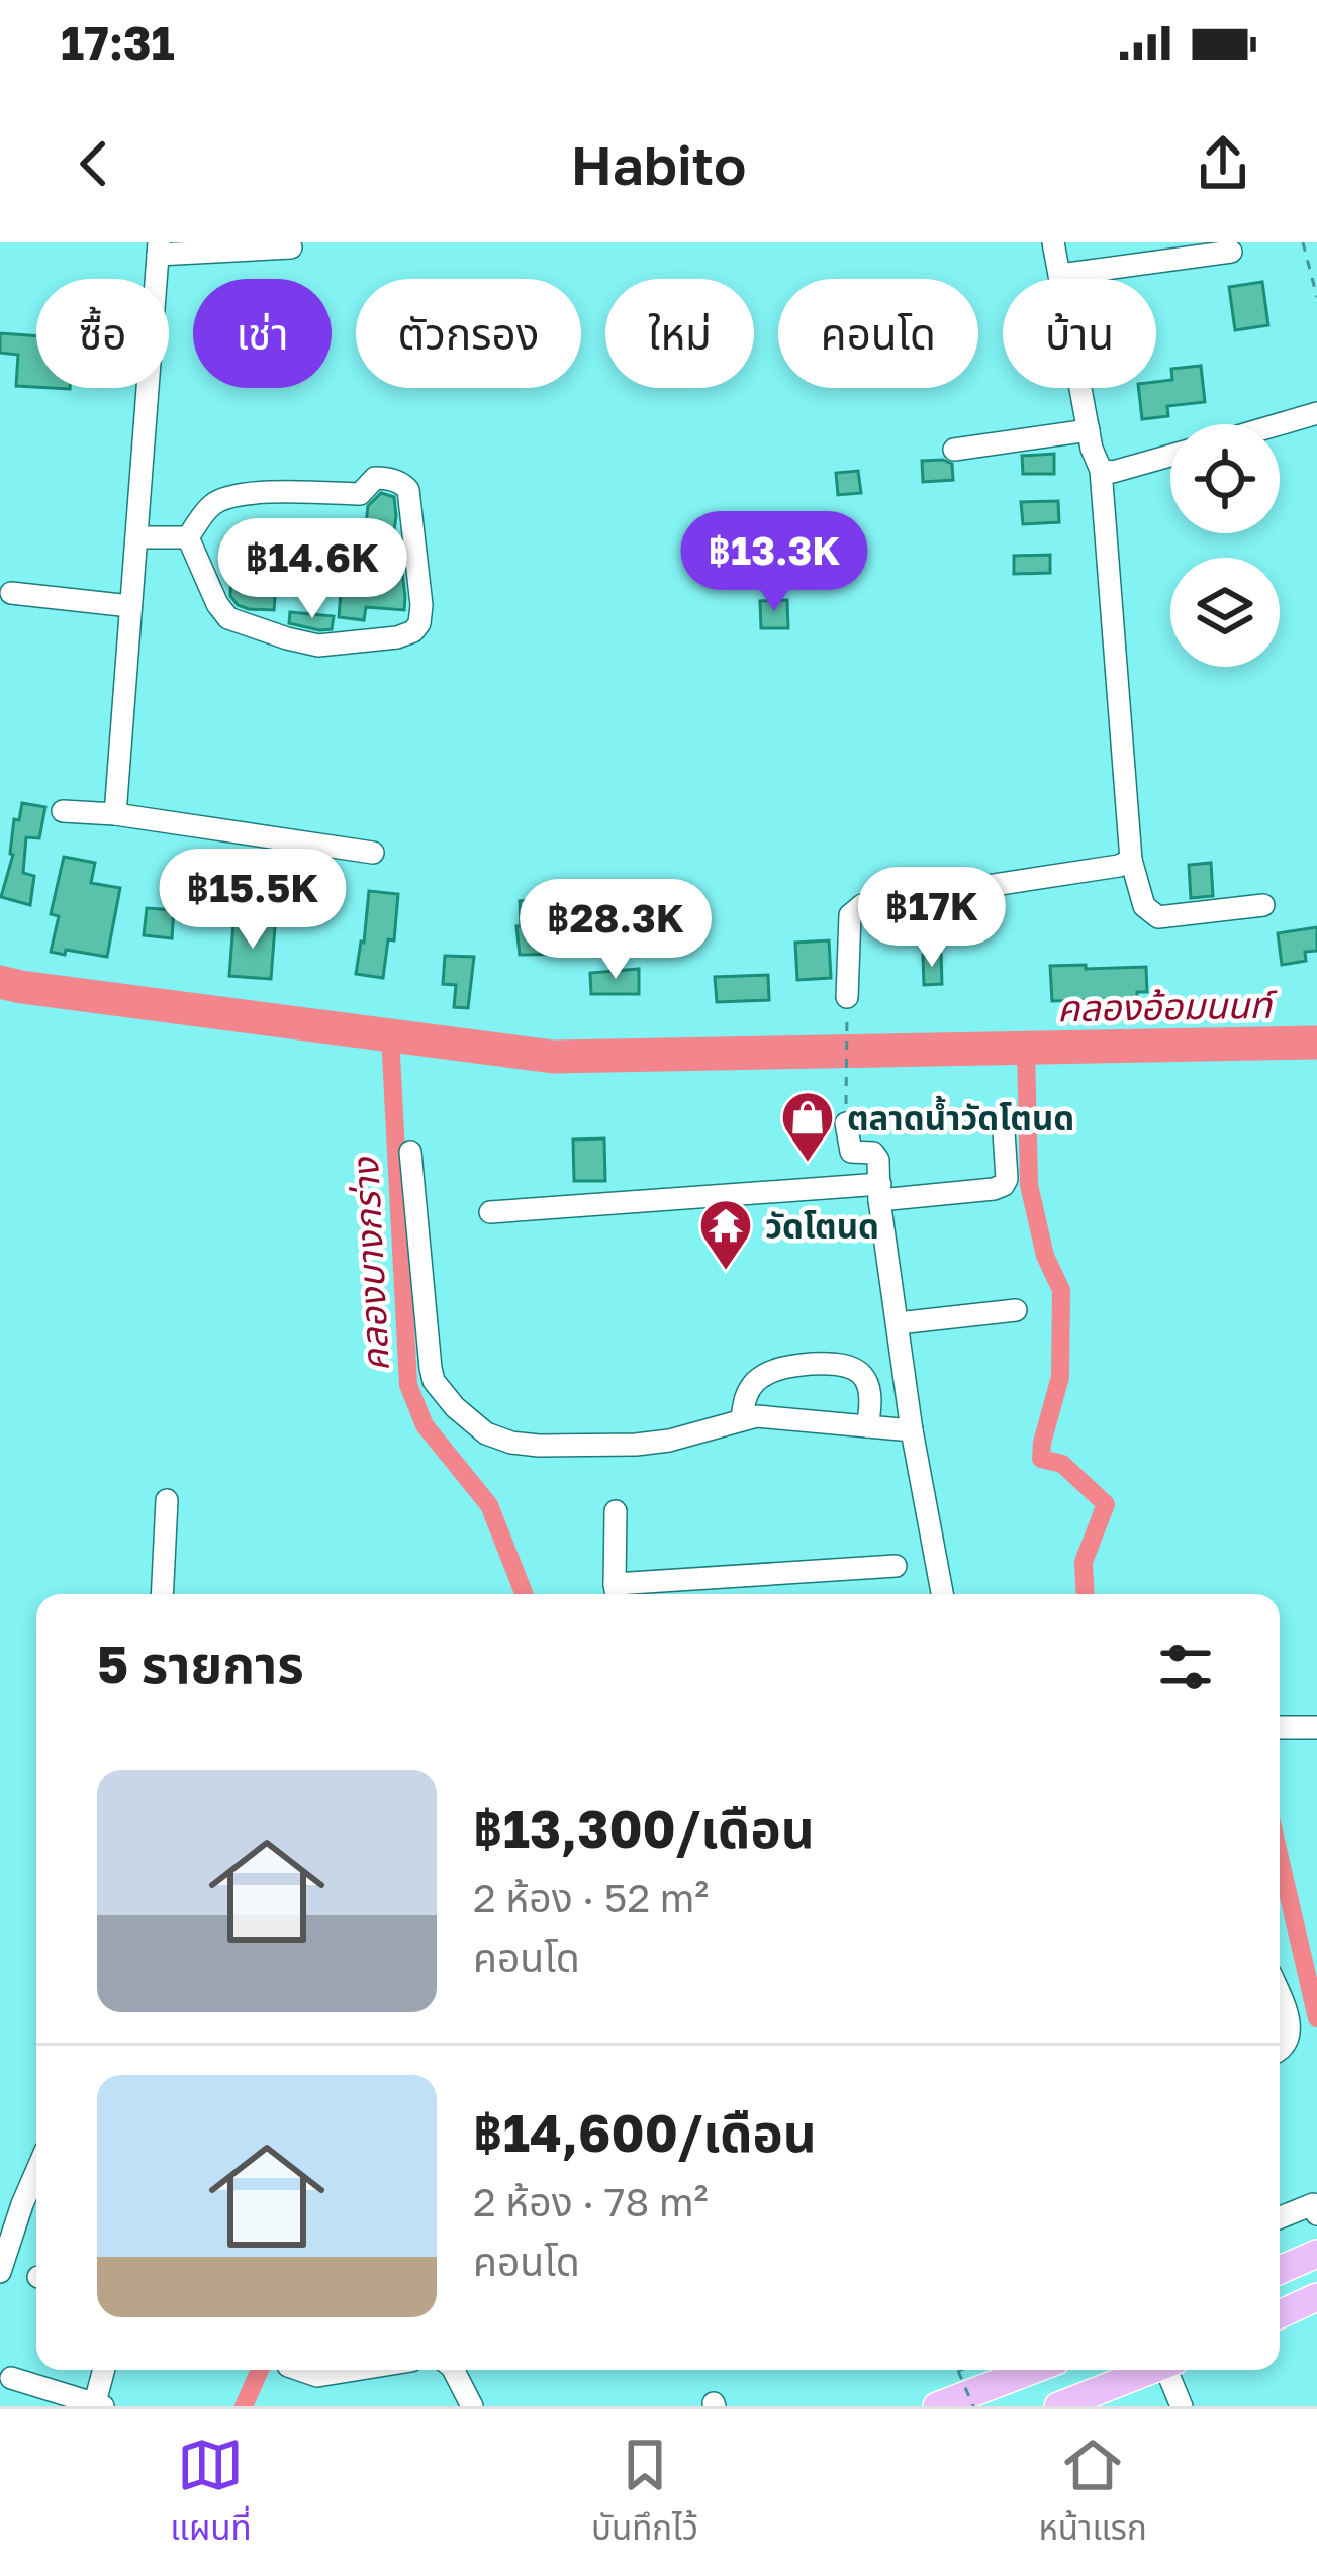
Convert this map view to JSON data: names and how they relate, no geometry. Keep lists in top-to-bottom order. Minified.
{"water":["คลองอ้อมนนท์","คลองบางกร่าง"],"places":{"shop":["ตลาดน้ำวัดโตนด"],"temple":["วัดโตนด"]},"page":{"status":"17:31","header":"Habito","chip":["ซื้อ","เช่า","ตัวกรอง","ใหม่","คอนโด","บ้าน"],"price":["฿13.3K","฿14.6K","฿15.5K","฿17K","฿28.3K"],"heading":"5 รายการ","list":[{"name":"฿13,300/เดือน","note":"2 ห้อง · 52 m² · คอนโด"},{"name":"฿14,600/เดือน","note":"2 ห้อง · 78 m² · คอนโด"}],"tabs":["แผนที่","บันทึกไว้","หน้าแรก"]}}
